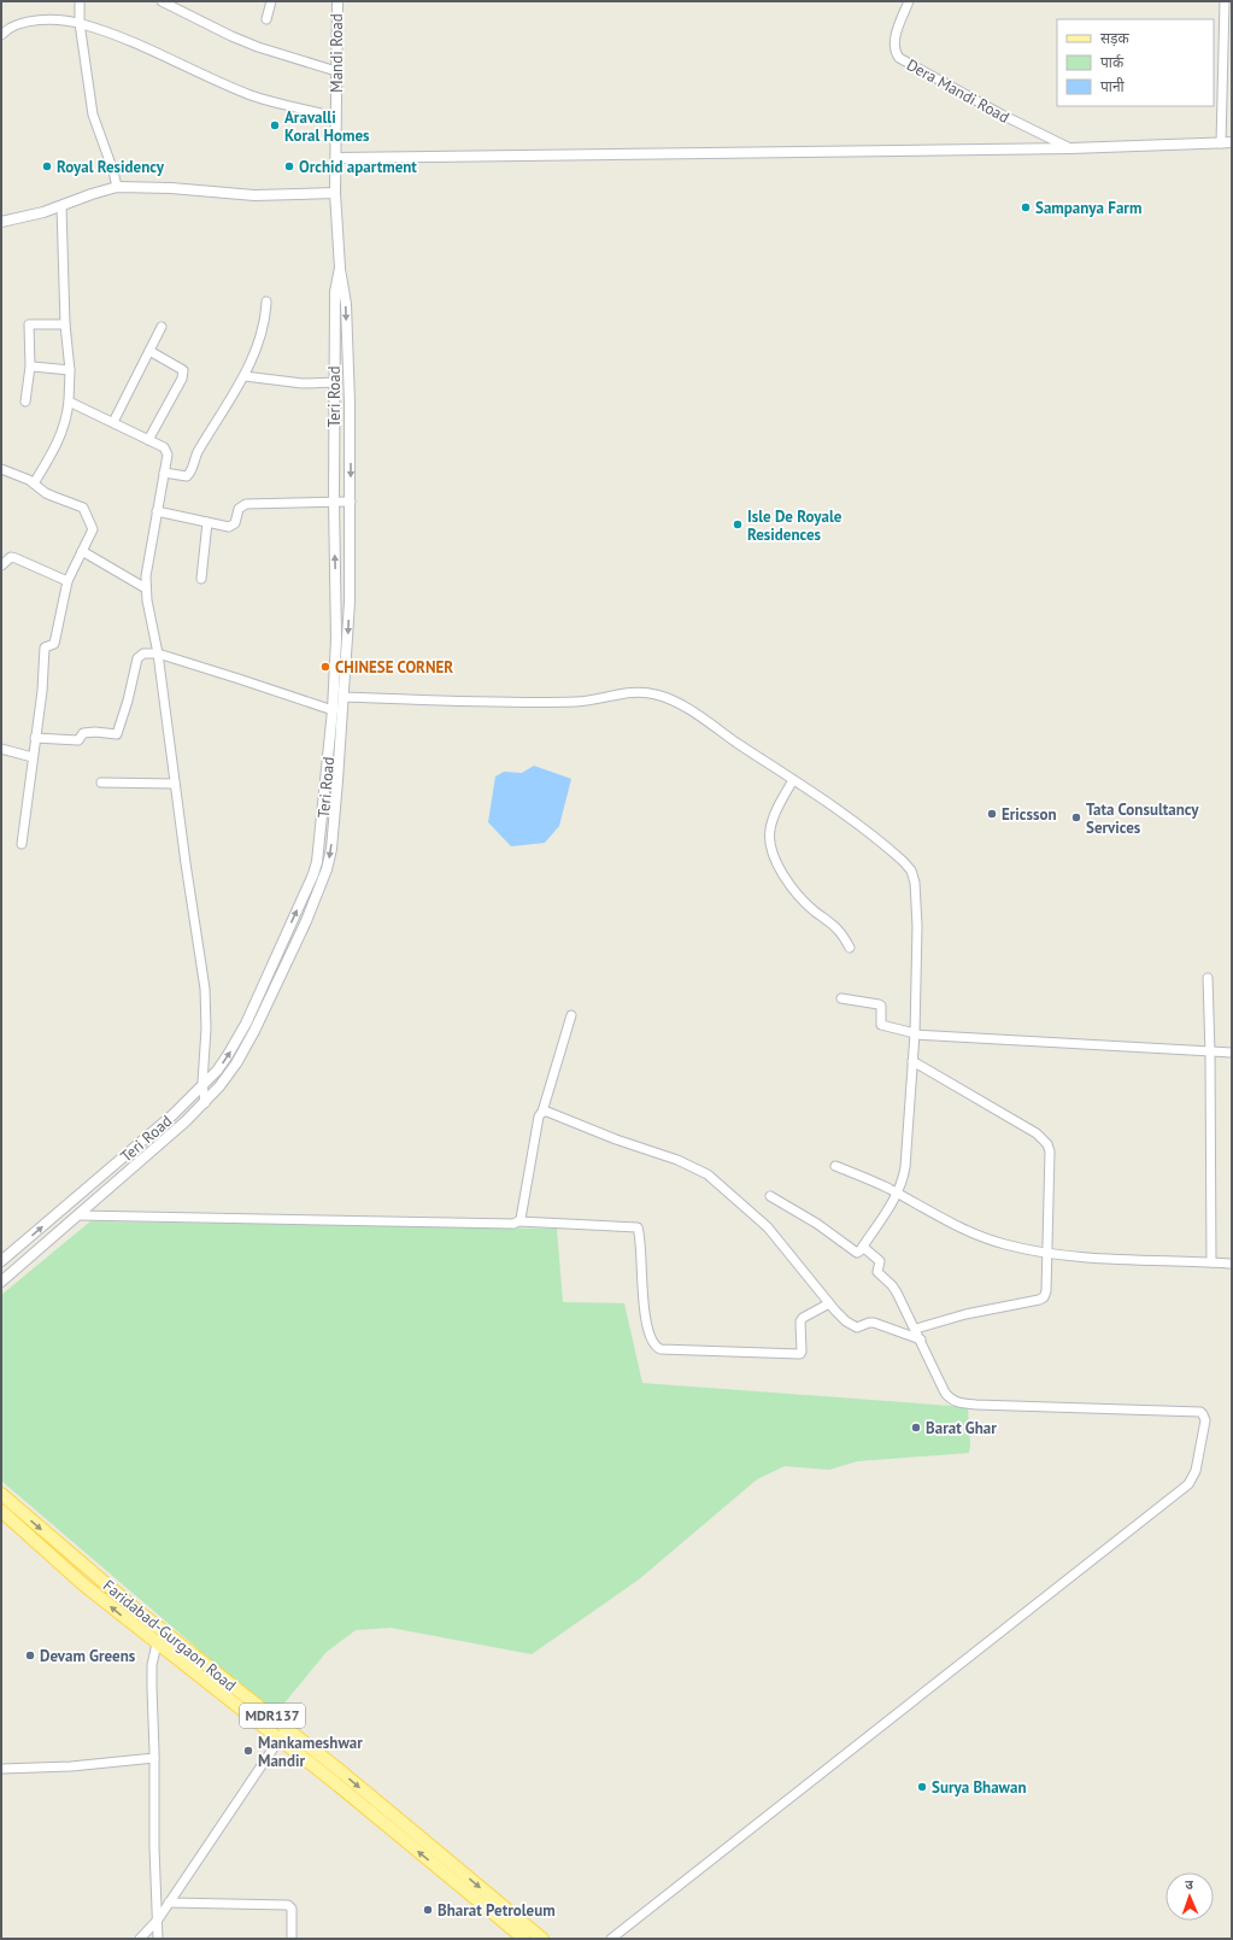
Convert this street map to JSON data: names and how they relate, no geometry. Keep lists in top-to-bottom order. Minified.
{"streets":{"main road":["Faridabad-Gurgaon Road","MDR137"],"street":["Mandi Road","Dera Mandi Road","Teri Road"]},"crossings":[["Mandi Road","Teri Road"]],"places":["Aravalli Koral Homes","Royal Residency","Orchid apartment","Sampanya Farm","Isle De Royale Residences","CHINESE CORNER","Ericsson","Tata Consultancy Services","Barat Ghar","Devam Greens","Mankameshwar Mandir","Surya Bhawan","Bharat Petroleum"],"legend":["सड़क","पार्क","पानी"],"north":"top"}
